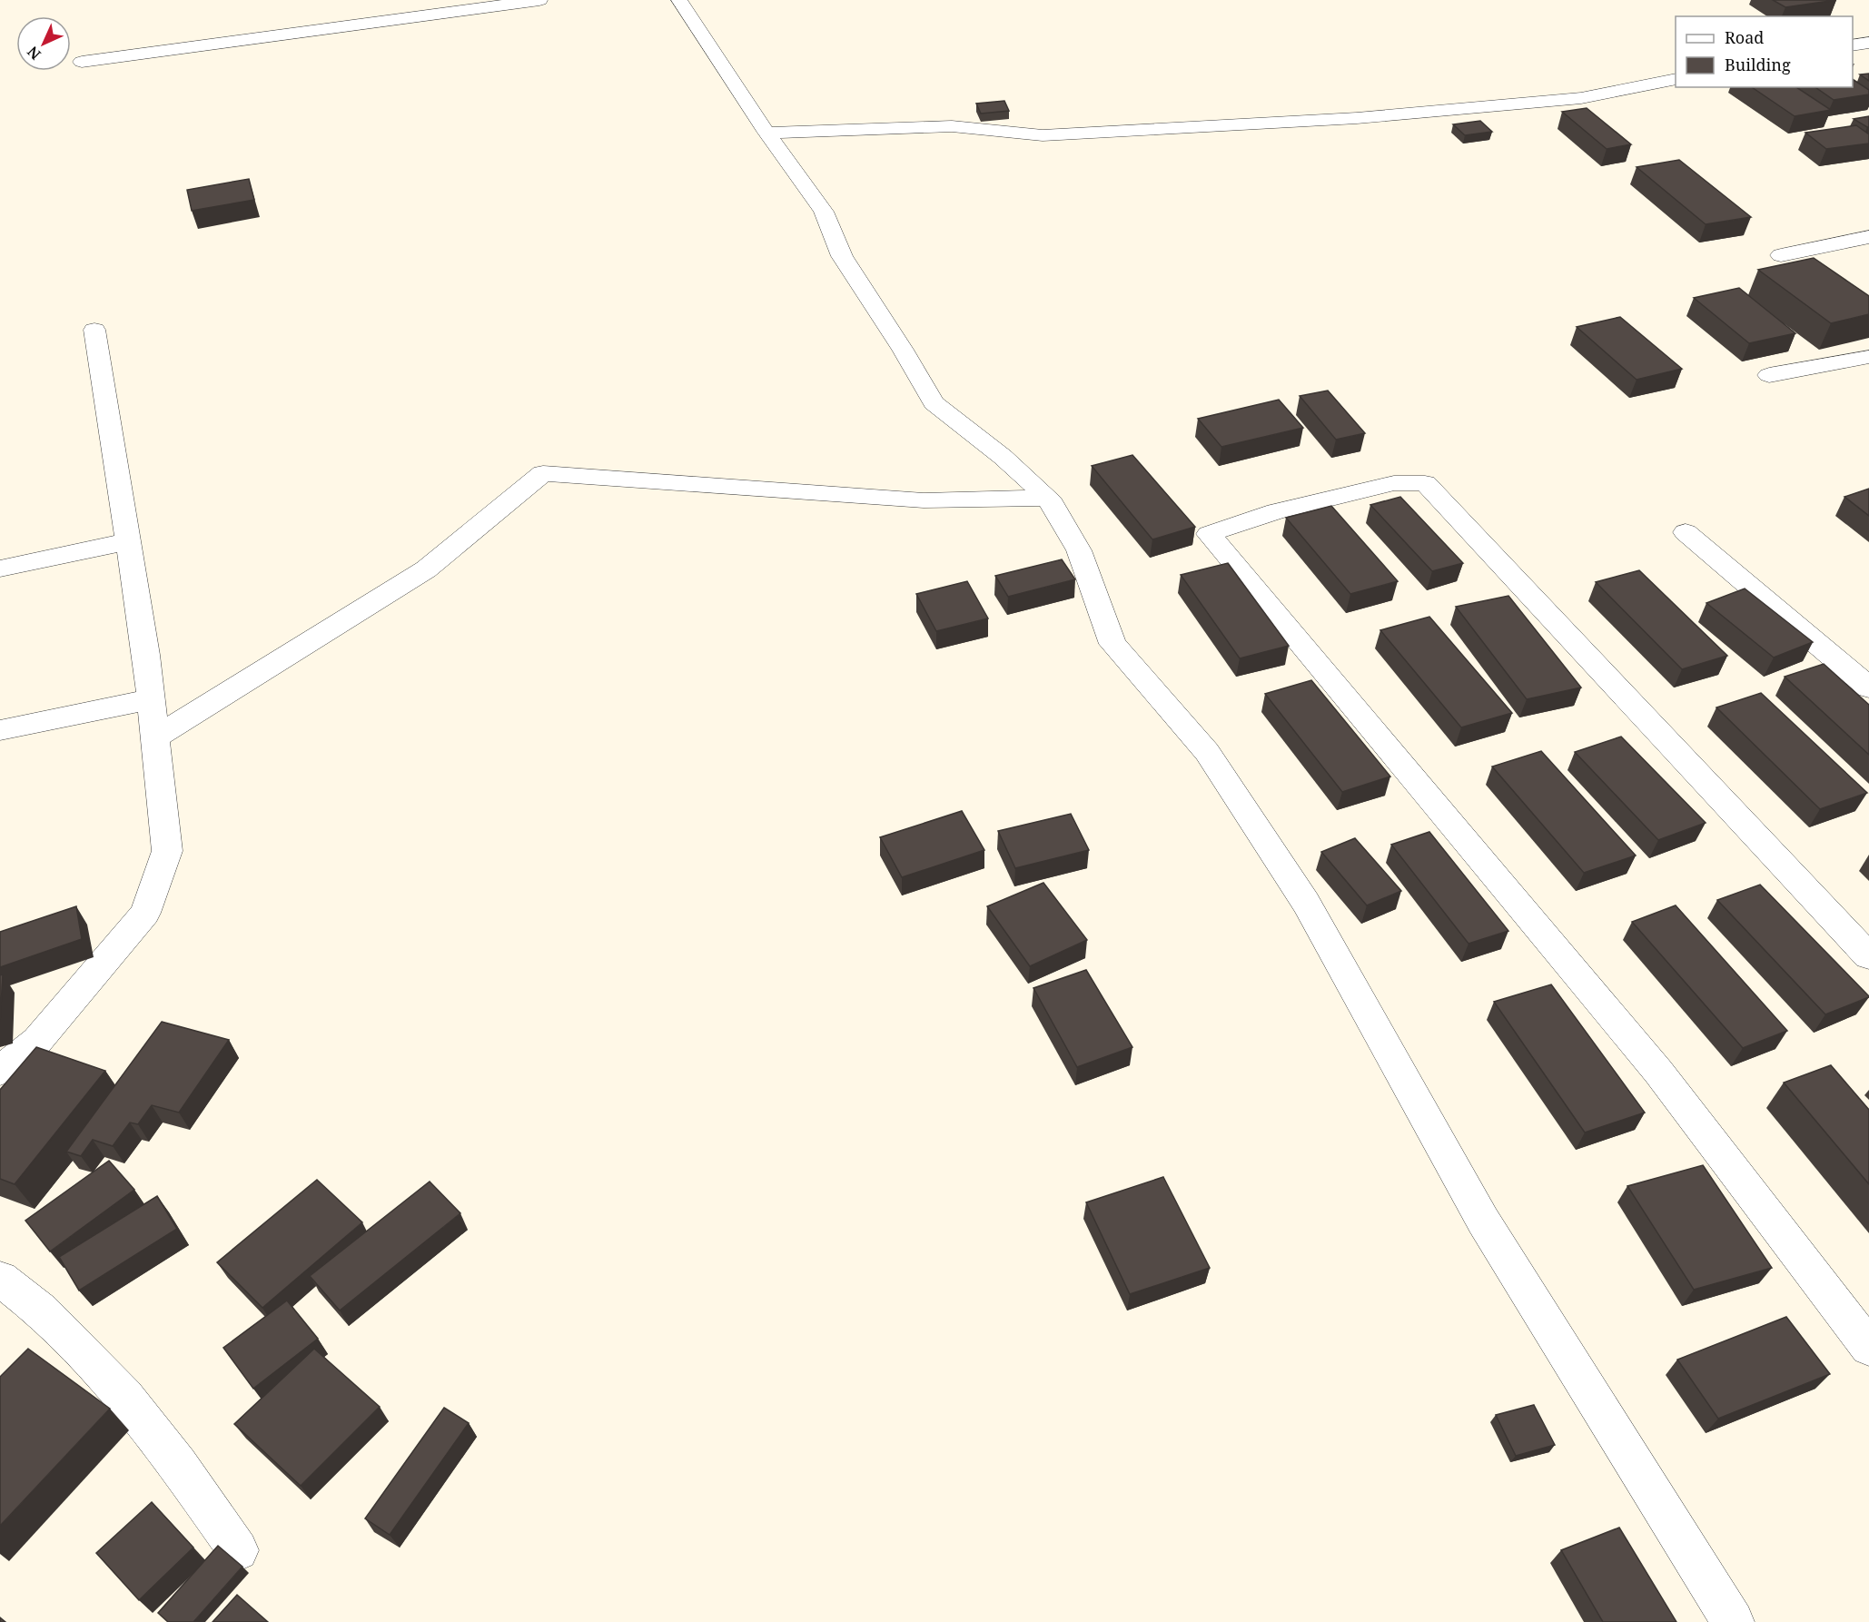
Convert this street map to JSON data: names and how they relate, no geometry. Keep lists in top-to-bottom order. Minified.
{"legend":["Road","Building"],"north":"bottom left"}
